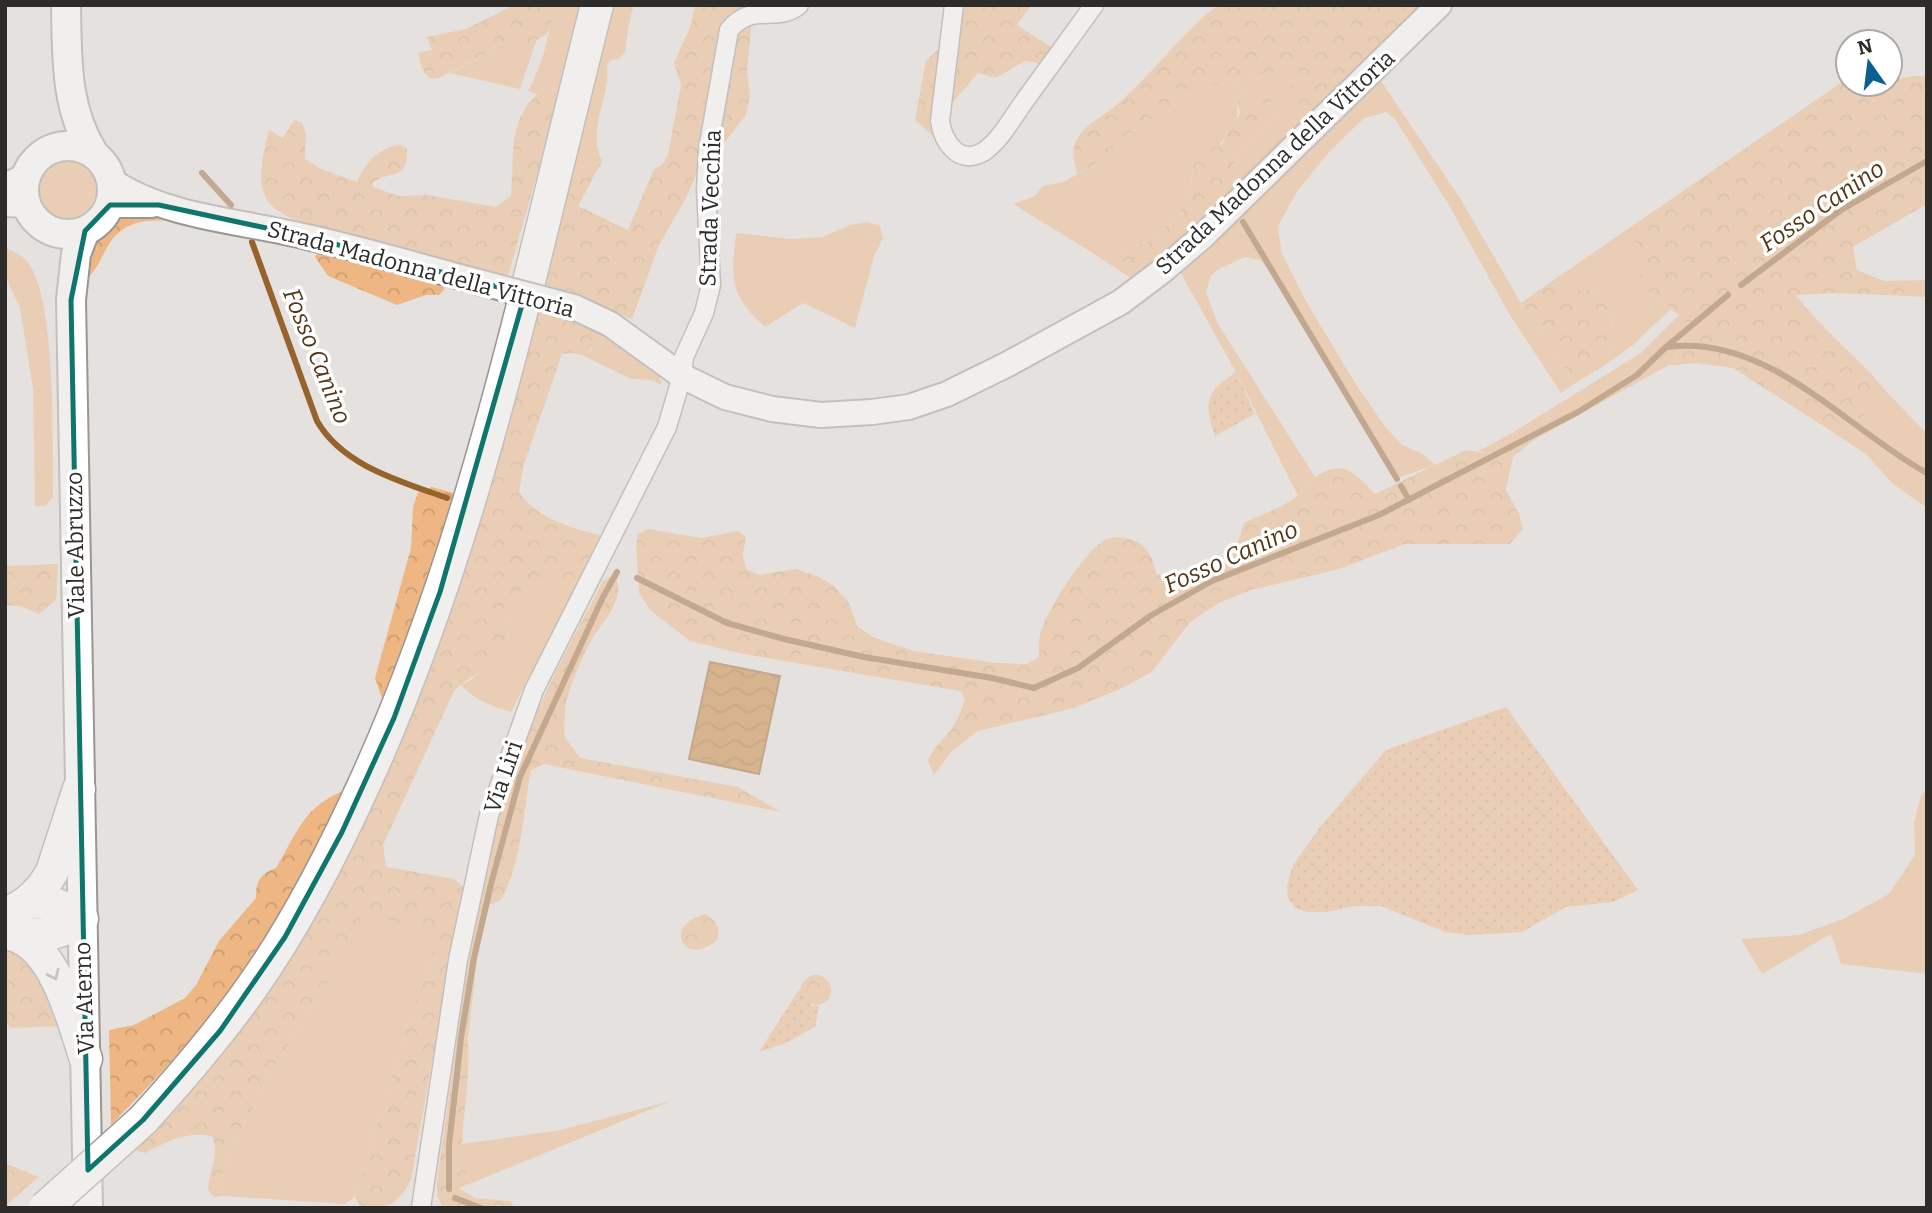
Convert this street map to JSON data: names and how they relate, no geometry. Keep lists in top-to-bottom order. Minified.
{"streets":{"main road":["Viale Abruzzo","Via Aterno"],"street":["Strada Madonna della Vittoria","Strada Vecchia","Via Liri"]},"crossings":[["Strada Madonna della Vittoria","Strada Vecchia"],["Strada Madonna della Vittoria","Viale Abruzzo"],["Strada Madonna della Vittoria","Via Liri"],["Strada Vecchia","Via Liri"],["Viale Abruzzo","Via Aterno"]],"water":["Fosso Canino"],"north":"top"}
